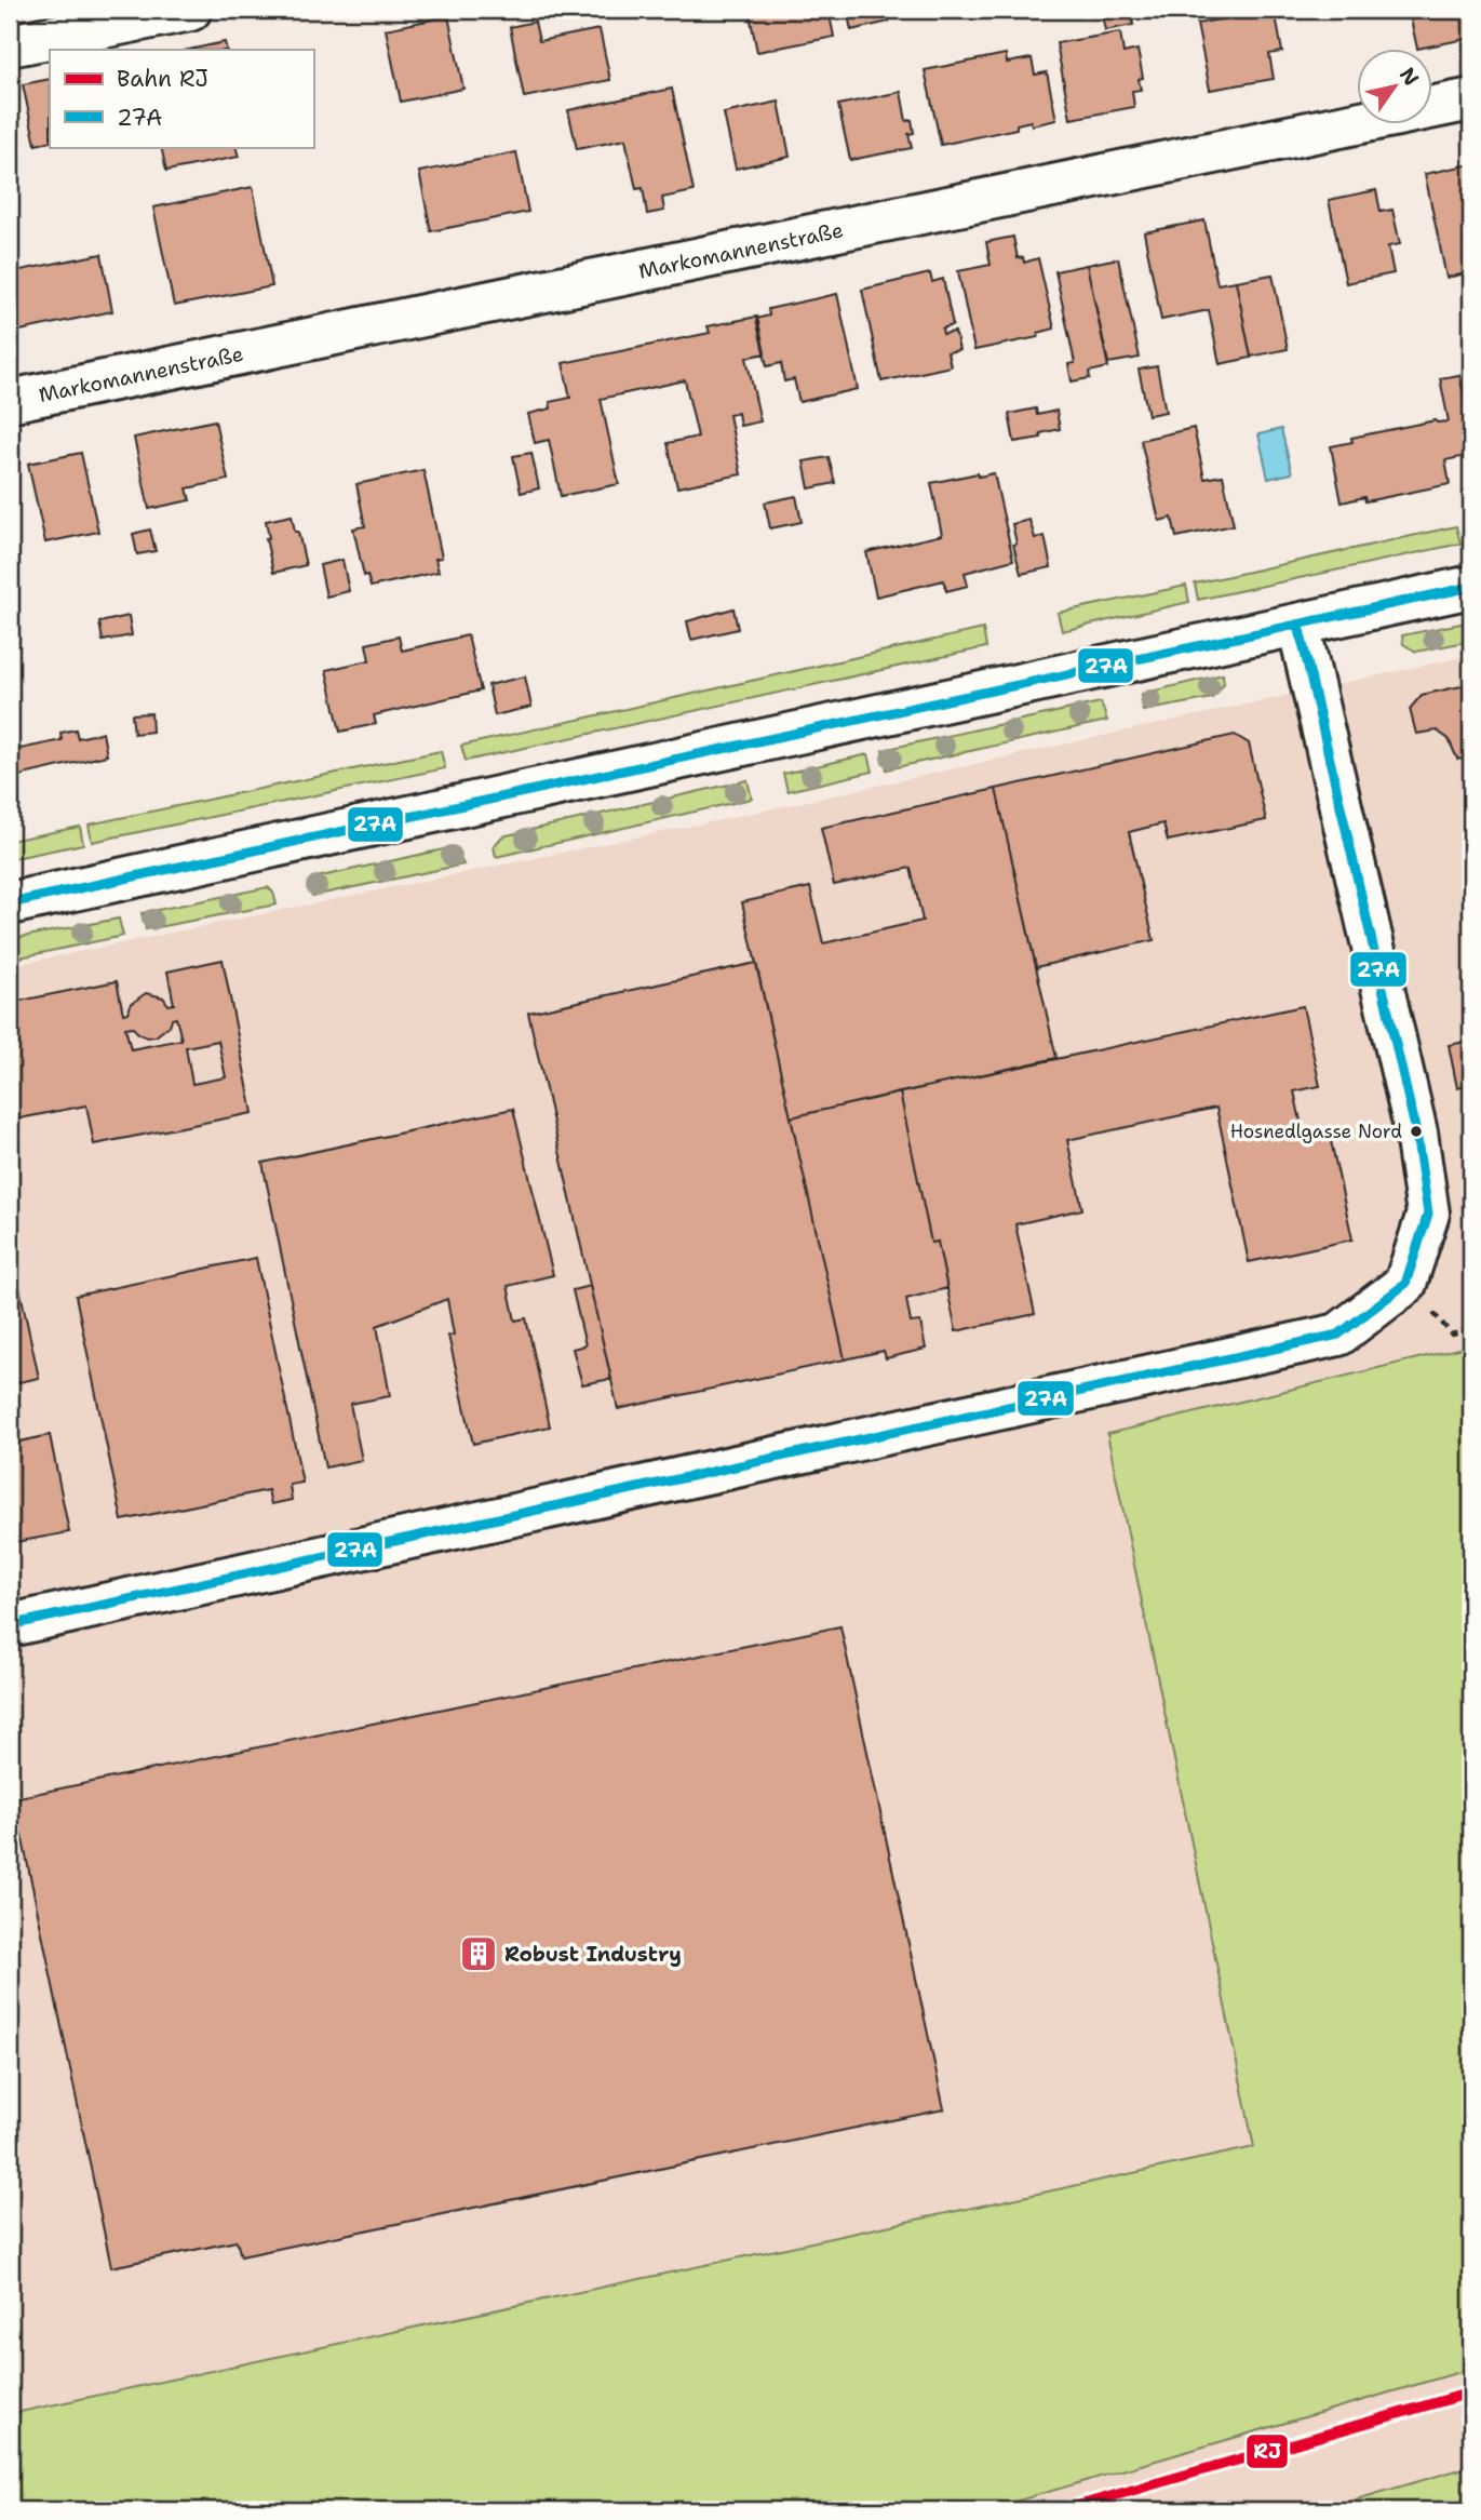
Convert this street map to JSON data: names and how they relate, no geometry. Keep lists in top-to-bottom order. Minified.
{"streets":{"street":["Markomannenstraße"]},"places":{"other":["Hosnedlgasse Nord"],"building":["Robust Industry"]},"lines":["transit line 27A","rail line RJ"],"legend":["Bahn RJ","27A"],"north":"top right"}
